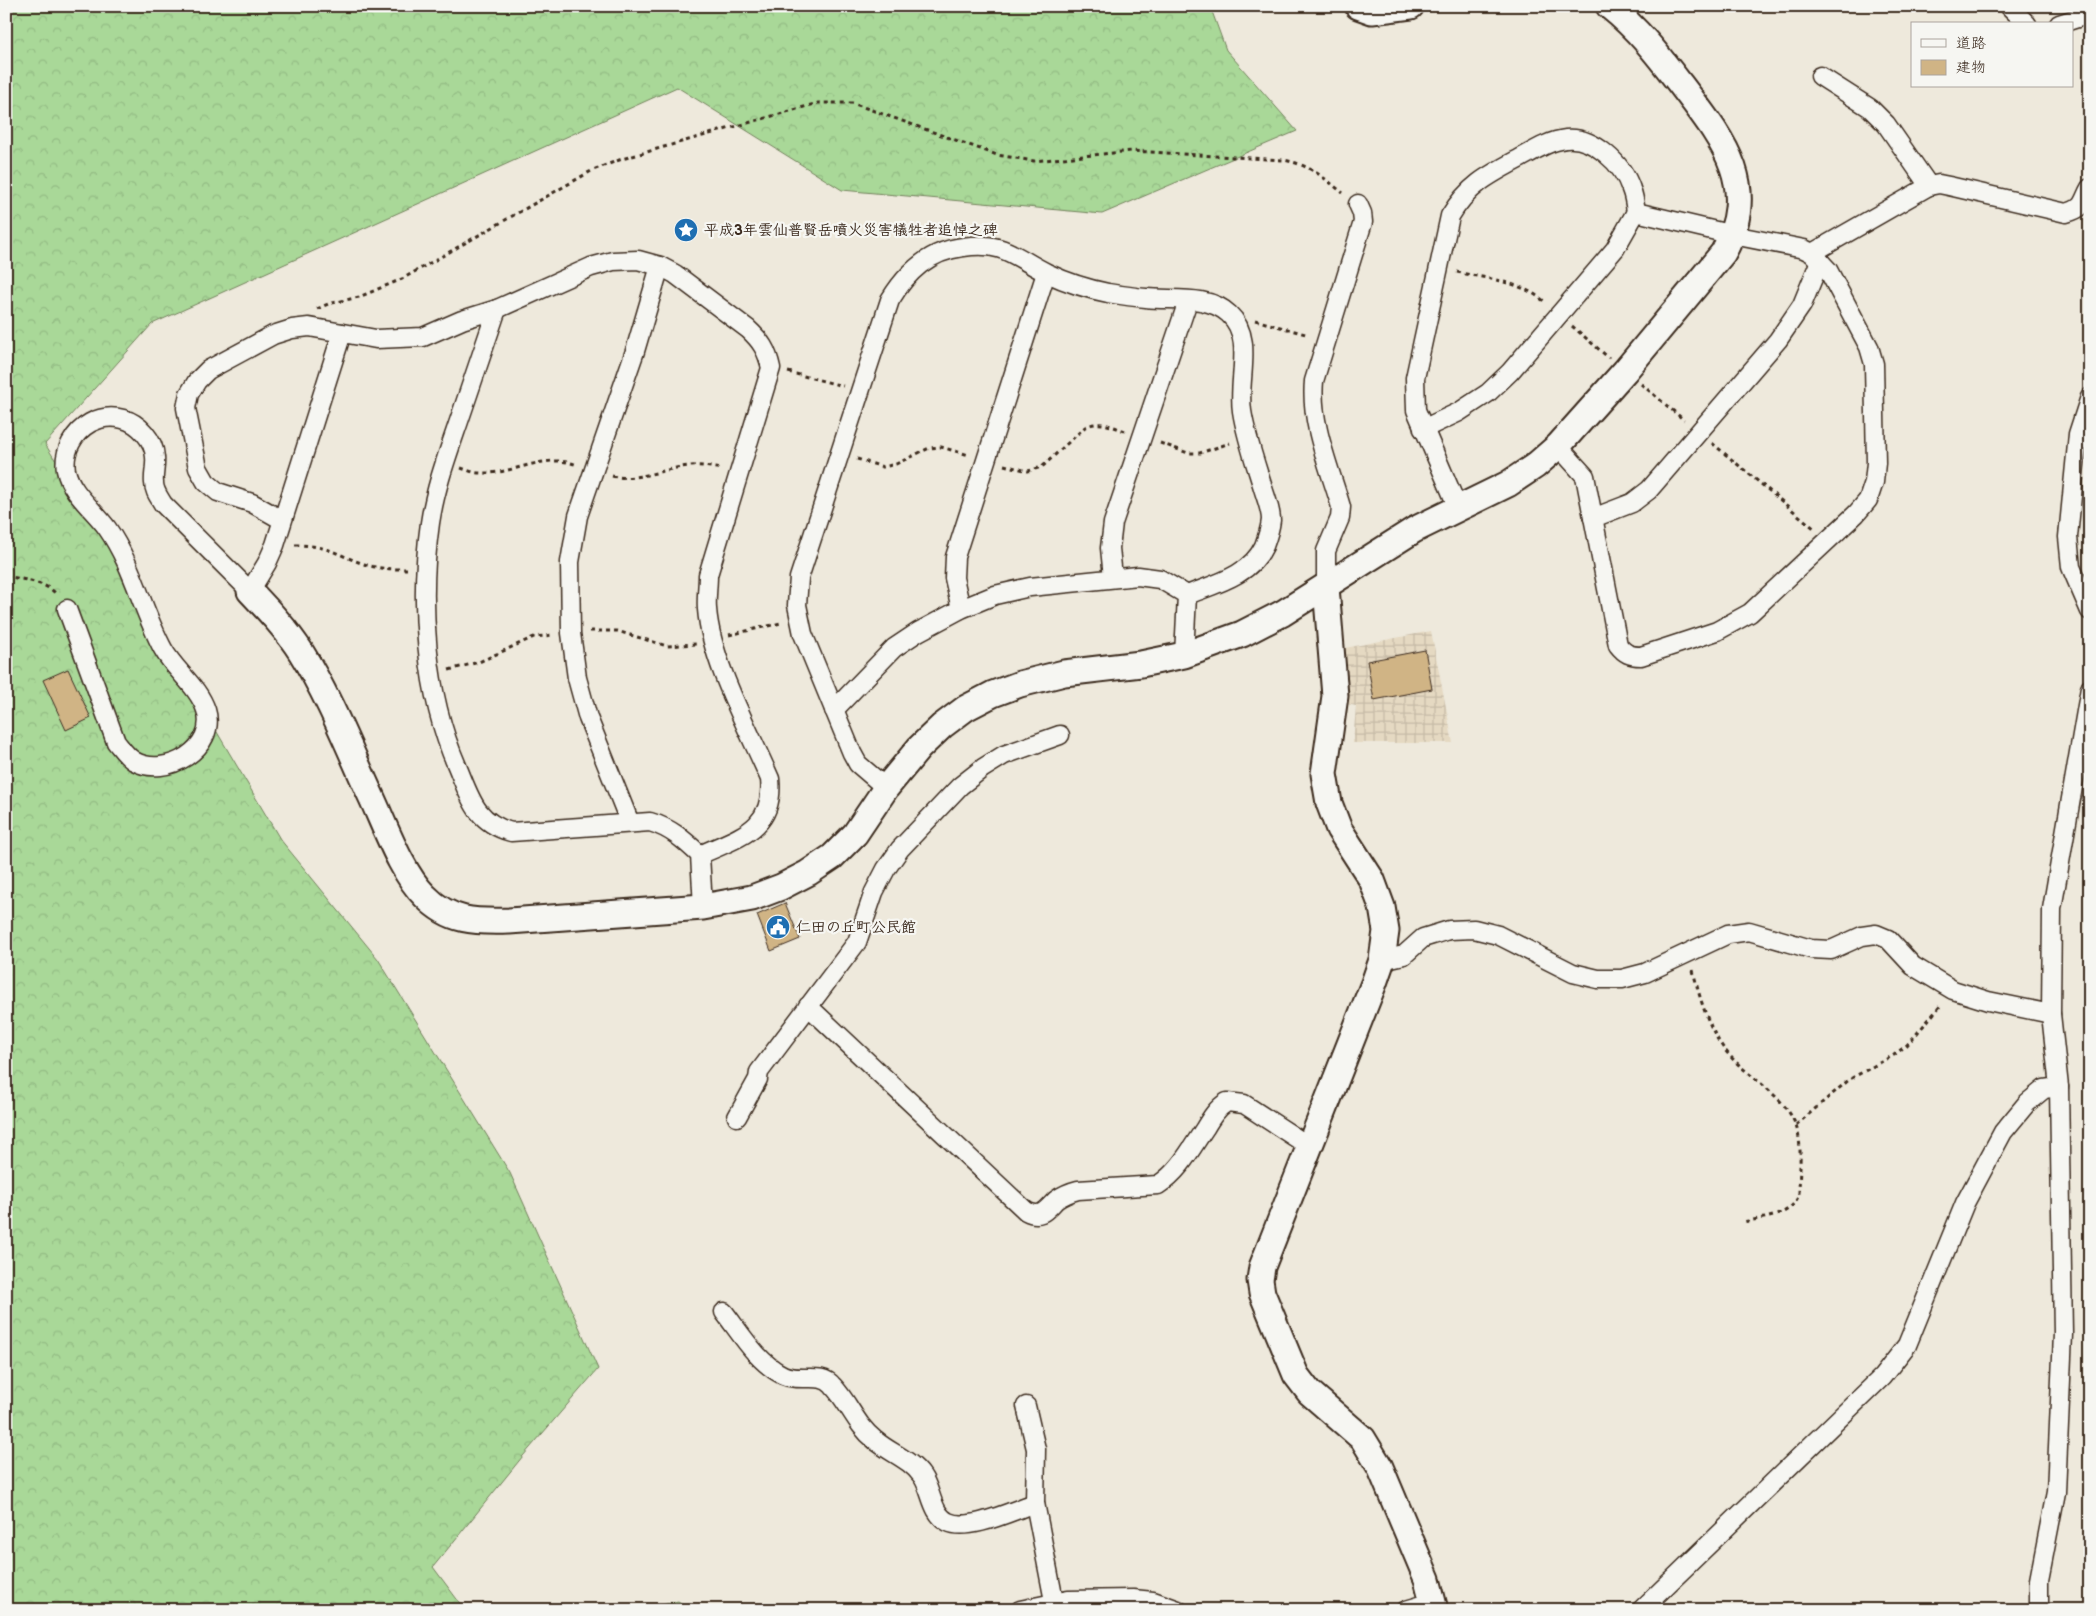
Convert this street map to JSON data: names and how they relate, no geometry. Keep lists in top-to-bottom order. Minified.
{"places":{"place":["平成3年雲仙普賢岳噴火災害犠牲者追悼之碑"],"public building":["仁田の丘町公民館"]},"legend":["道路","建物"]}
